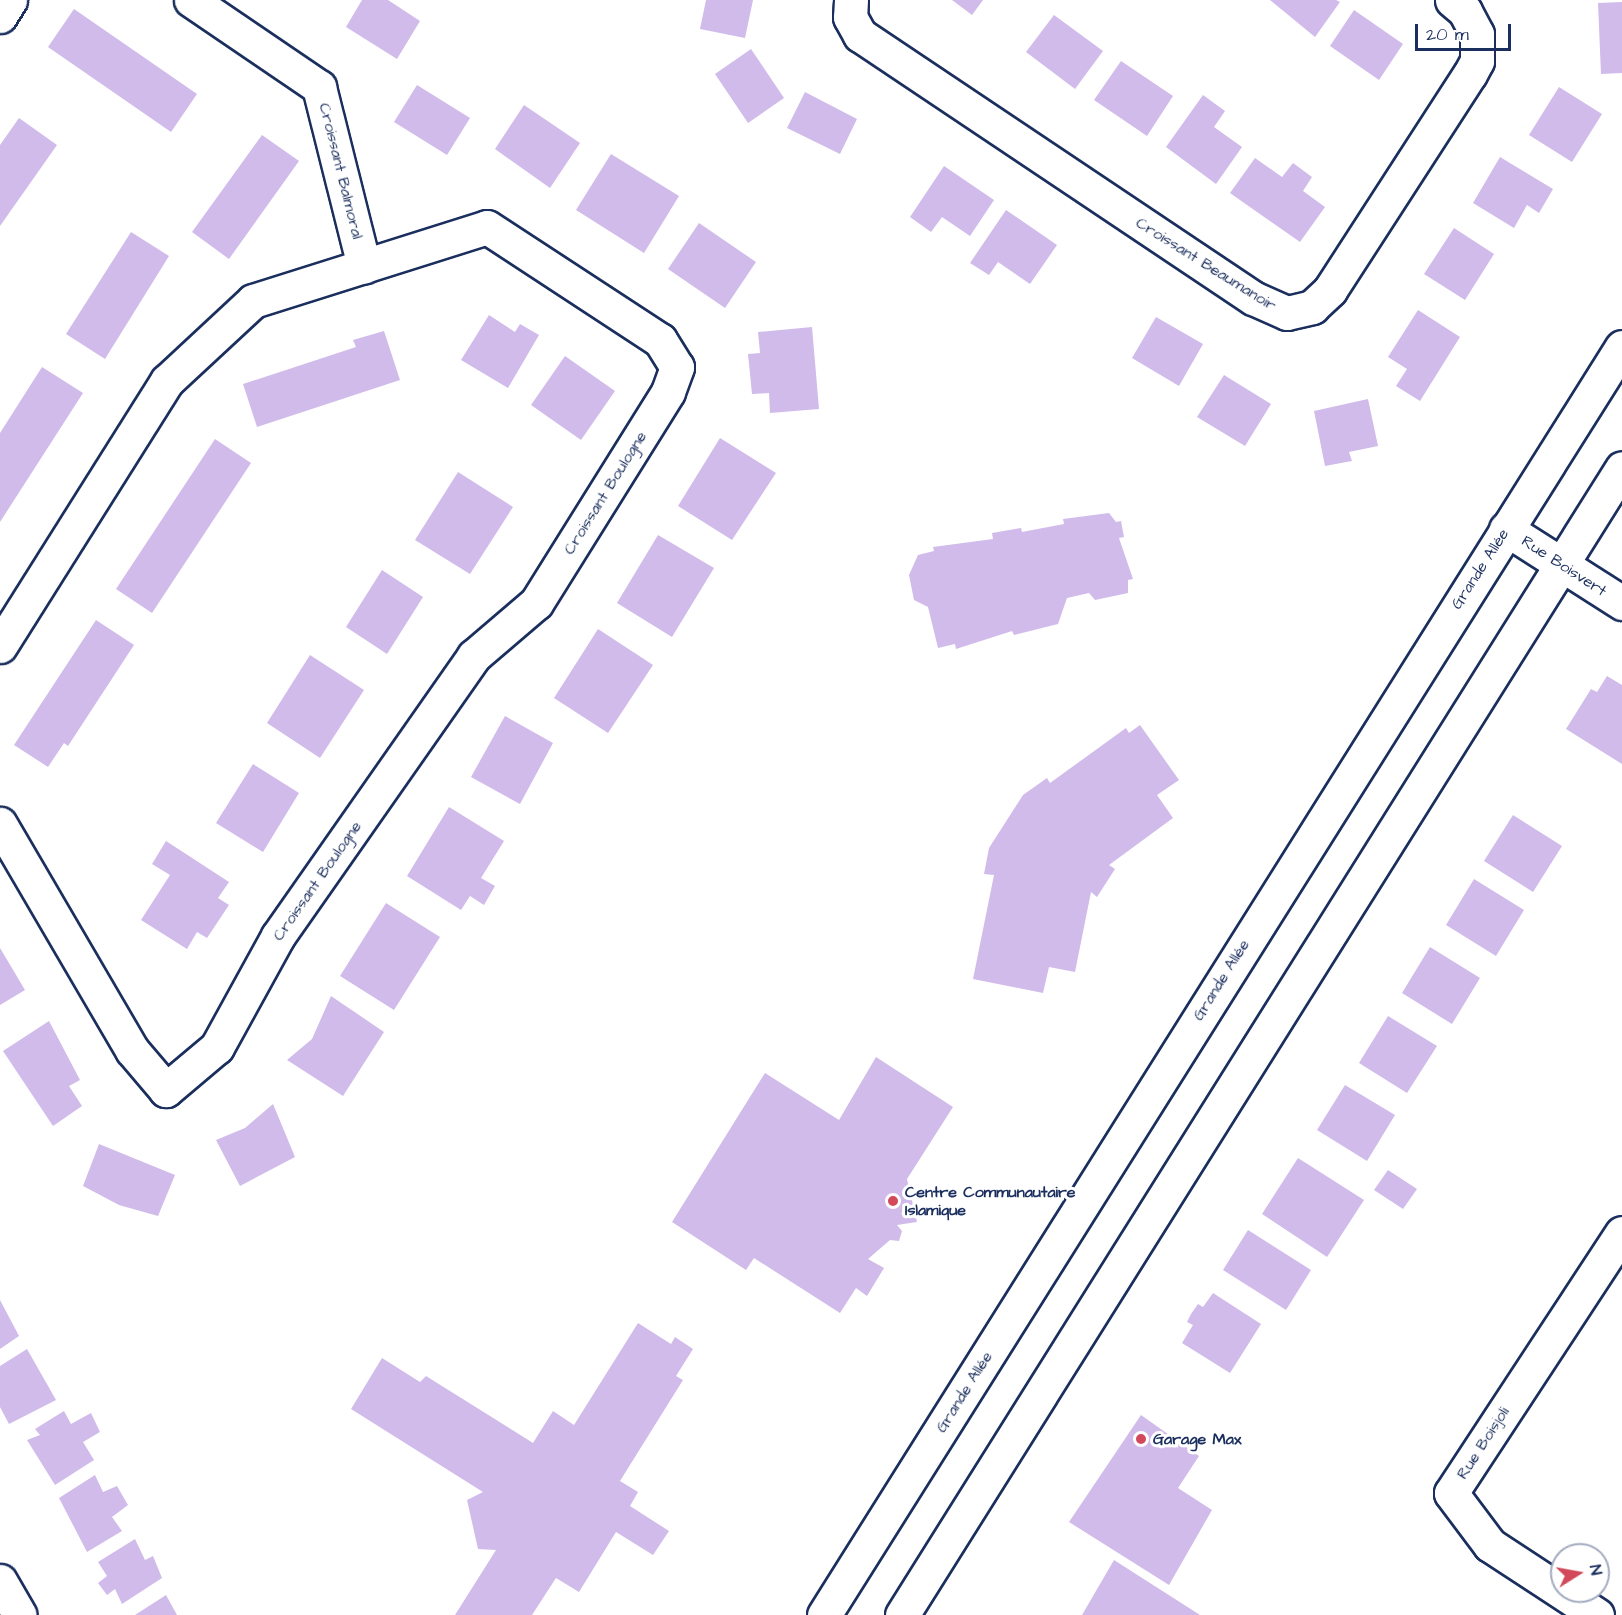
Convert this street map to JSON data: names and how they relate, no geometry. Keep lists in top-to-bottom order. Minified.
{"streets":{"street":["Croissant Balmoral","Croissant Beaumanoir","Croissant Boulogne","Rue Boisvert","Grande Allée","Rue Boisjoli"]},"crossings":[["Croissant Balmoral","Croissant Boulogne"],["Rue Boisvert","Grande Allée"]],"places":["Centre Communautaire Islamique","Garage Max"],"scale_bar":"20 m","north":"right"}
